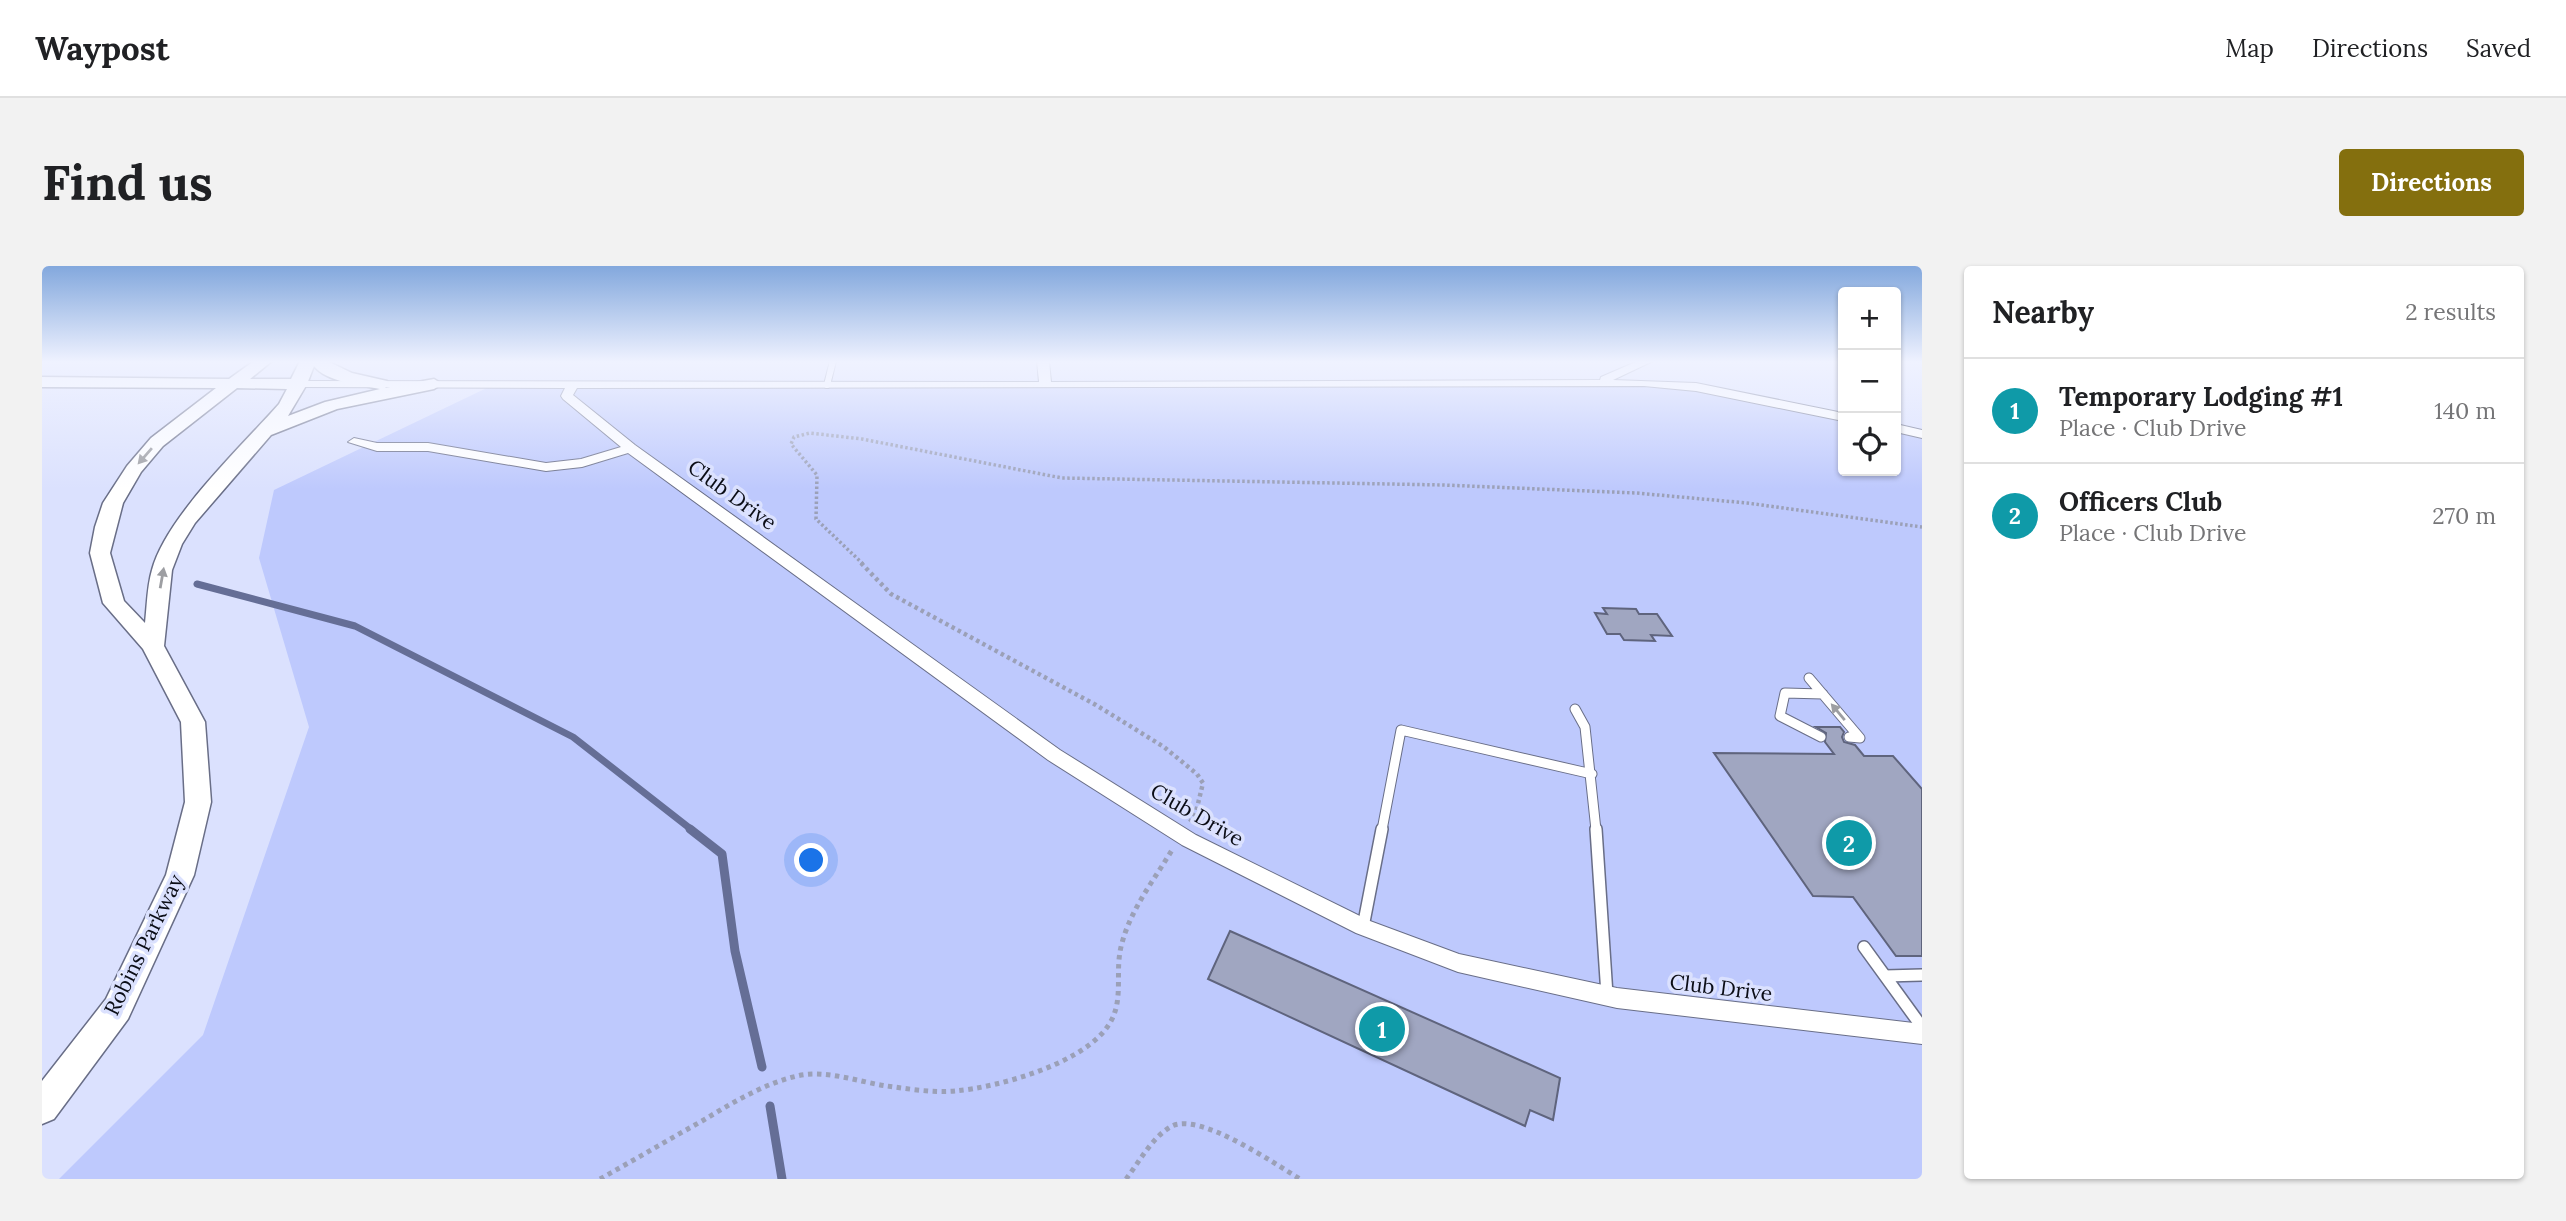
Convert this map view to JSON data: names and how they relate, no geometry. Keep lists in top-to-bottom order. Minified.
{"streets":{"street":["Club Drive","Robins Parkway"]},"page":{"header":"Waypost","nav":["Map","Directions","Saved"],"buttons":"Directions","title":"Find us","heading":["Nearby","2 results"],"map_buttons":["+","−"],"list":[{"mark":"1","name":"Temporary Lodging #1","note":"Place · Club Drive","value":"140 m"},{"mark":"2","name":"Officers Club","note":"Place · Club Drive","value":"270 m"}],"pins":["2","1"]}}
